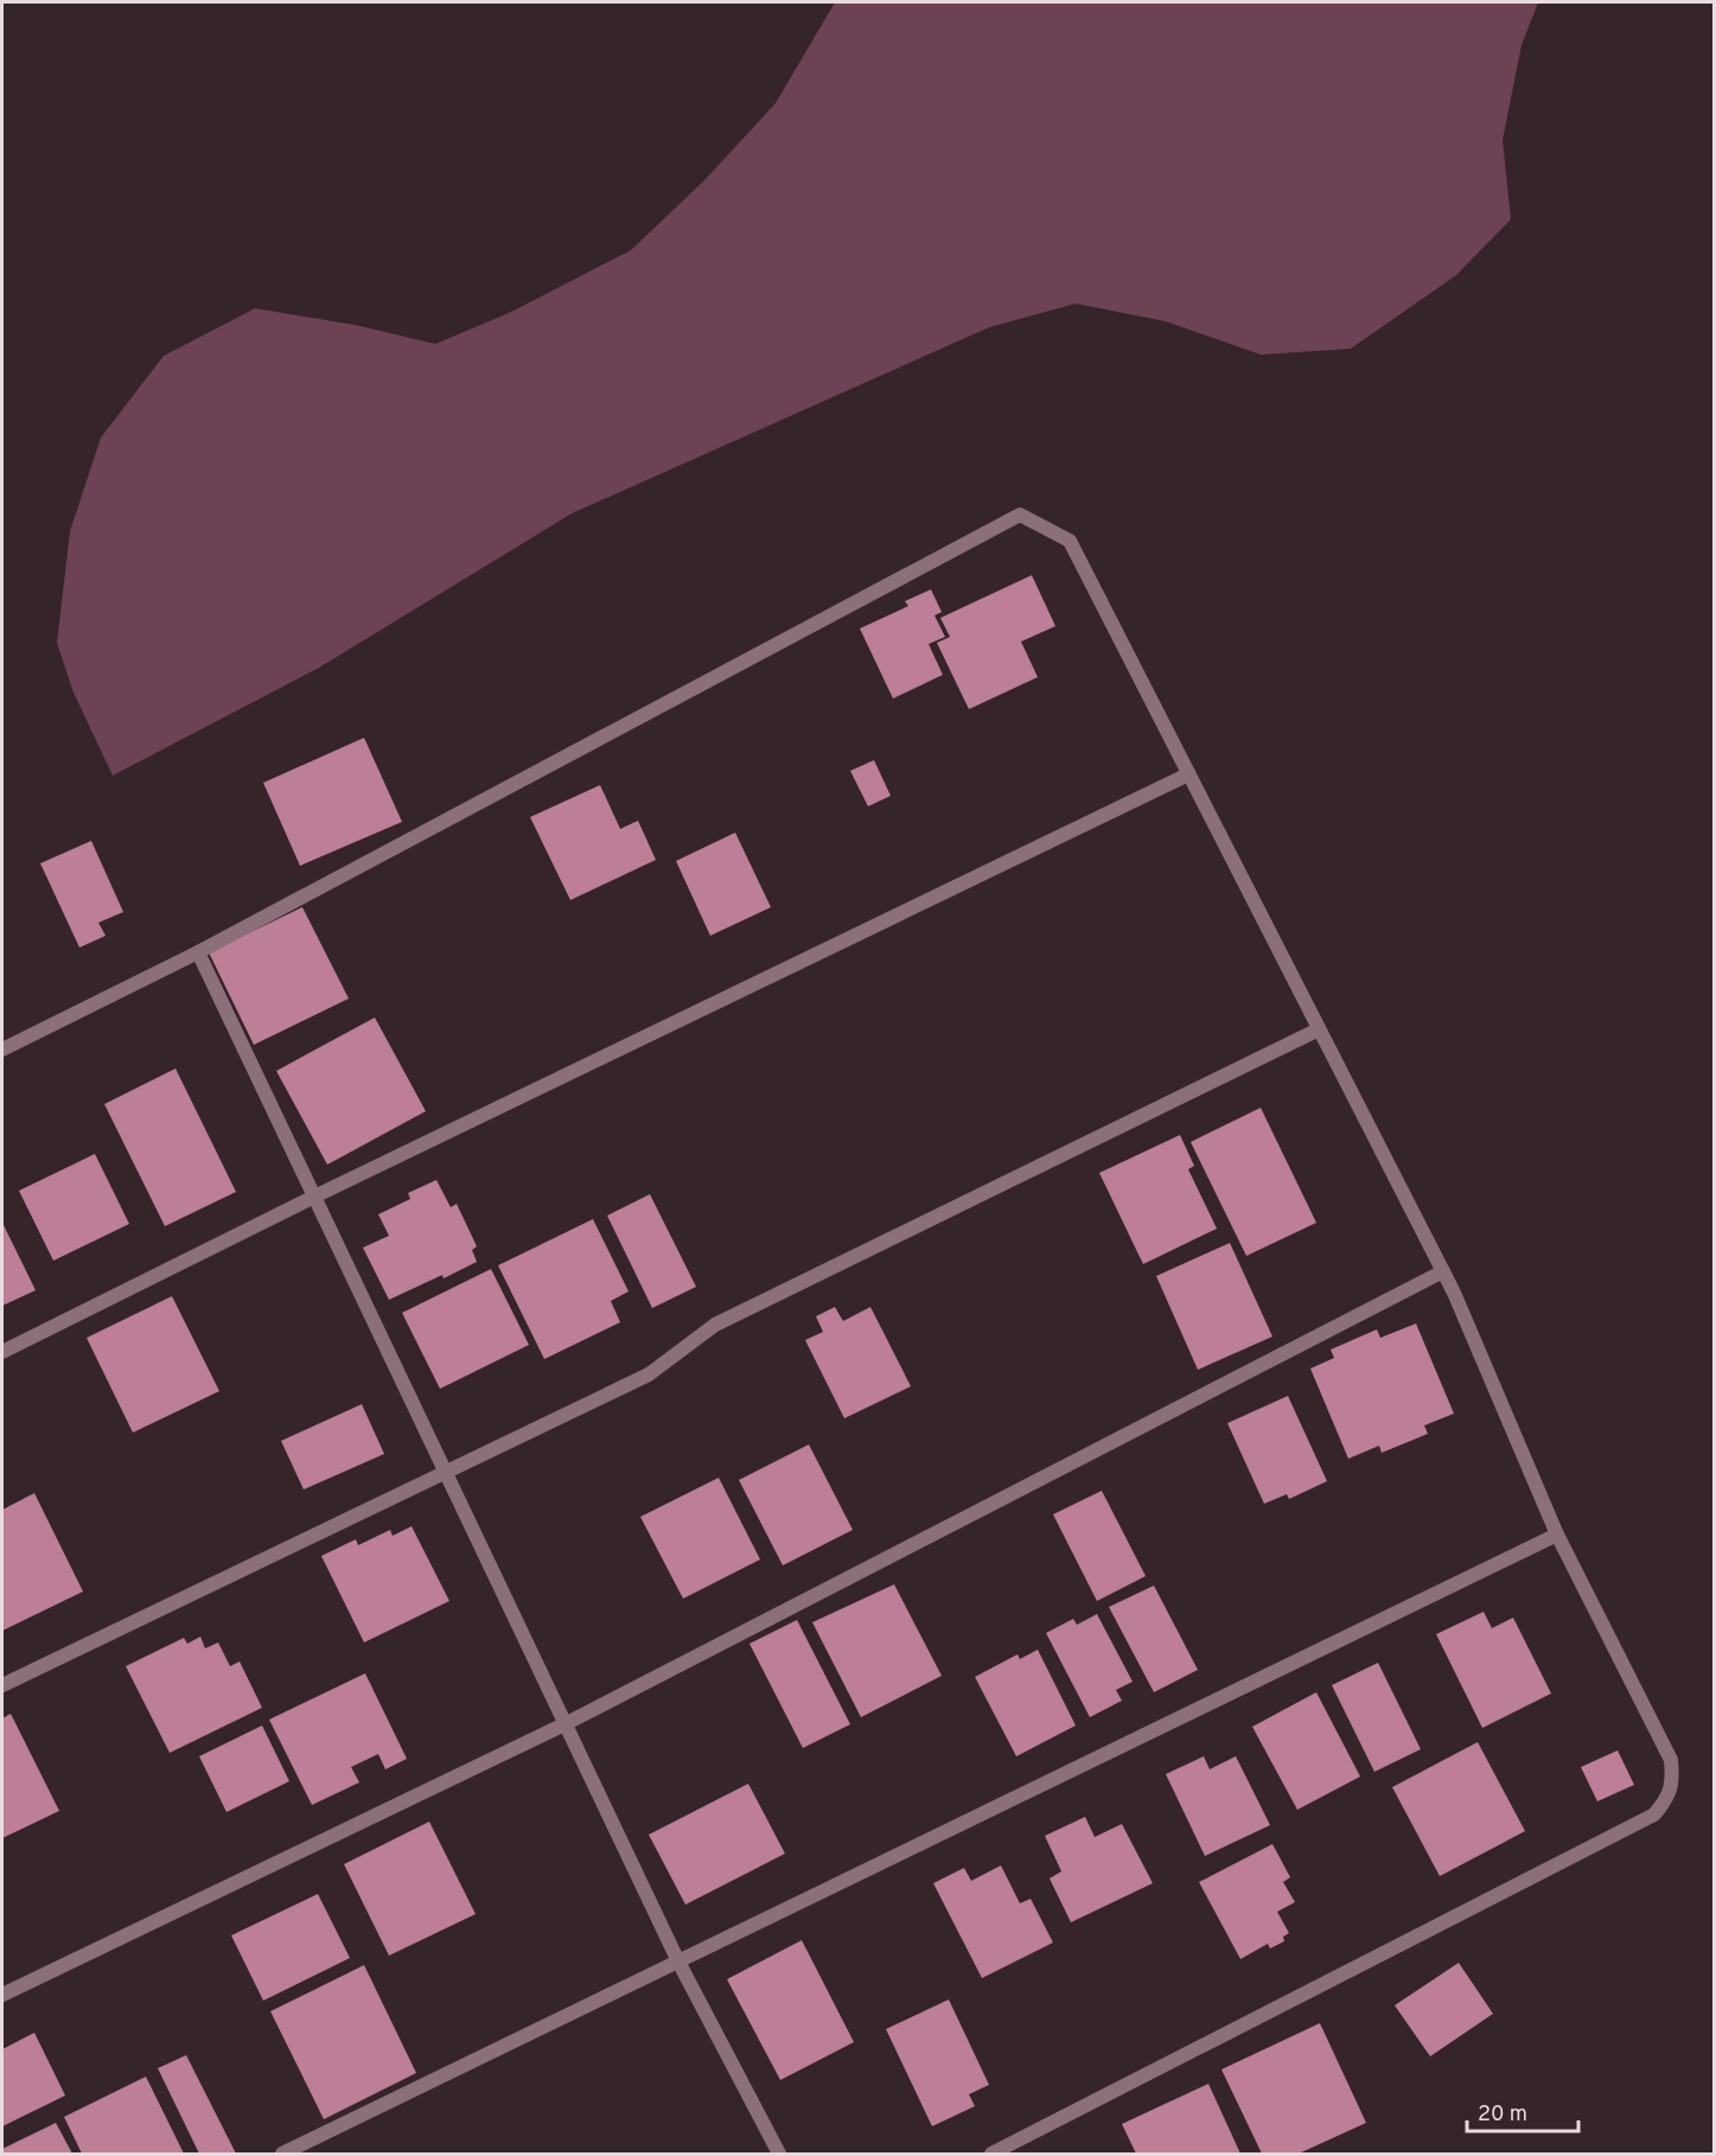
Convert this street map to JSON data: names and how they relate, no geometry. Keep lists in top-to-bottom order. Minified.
{"scale_bar":"20 m"}
